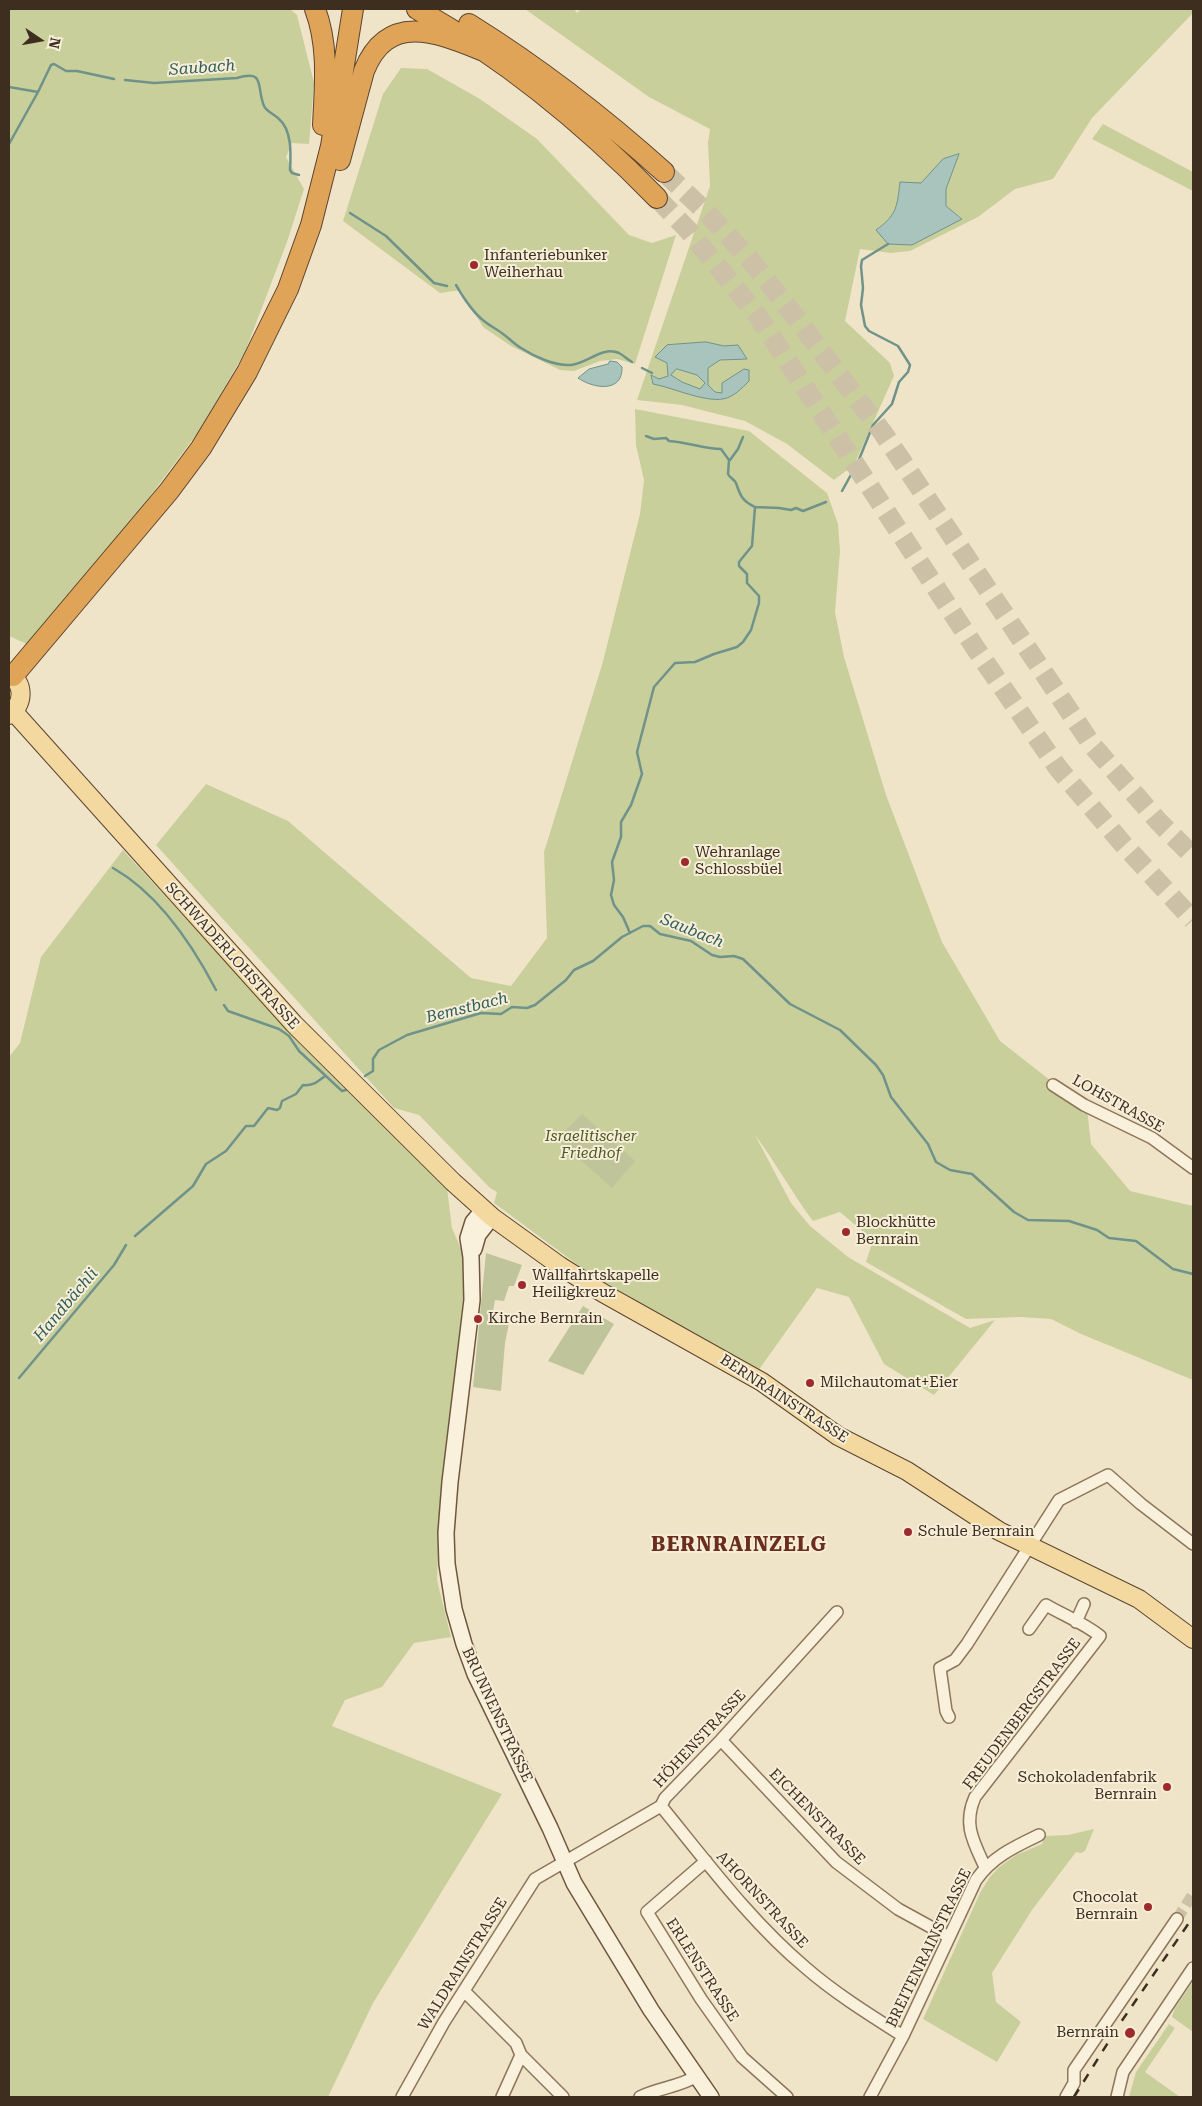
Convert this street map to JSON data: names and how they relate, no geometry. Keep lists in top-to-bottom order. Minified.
{"streets":{"main road":["SCHWADERLOHSTRASSE","BERNRAINSTRASSE","BRUNNENSTRASSE"],"street":["LOHSTRASSE","FREUDENBERGSTRASSE","HÖHENSTRASSE","EICHENSTRASSE","AHORNSTRASSE","BREITENRAINSTRASSE","WALDRAINSTRASSE","ERLENSTRASSE"]},"crossings":[["SCHWADERLOHSTRASSE","BERNRAINSTRASSE"],["BERNRAINSTRASSE","BRUNNENSTRASSE"],["FREUDENBERGSTRASSE","BREITENRAINSTRASSE"],["BRUNNENSTRASSE","HÖHENSTRASSE"],["BRUNNENSTRASSE","WALDRAINSTRASSE"],["HÖHENSTRASSE","EICHENSTRASSE"],["HÖHENSTRASSE","AHORNSTRASSE"],["HÖHENSTRASSE","WALDRAINSTRASSE"],["EICHENSTRASSE","BREITENRAINSTRASSE"],["AHORNSTRASSE","BREITENRAINSTRASSE"],["AHORNSTRASSE","ERLENSTRASSE"]],"districts":["BERNRAINZELG"],"water":["Saubach","Bemstbach","Handbächli"],"parks":["Israelitischer Friedhof"],"places":["Infanteriebunker Weiherhau","Wehranlage Schlossbüel","Blockhütte Bernrain","Wallfahrtskapelle Heiligkreuz","Kirche Bernrain","Milchautomat+Eier","Schule Bernrain","Schokoladenfabrik Bernrain","Chocolat Bernrain","Bernrain"],"north":"right"}
